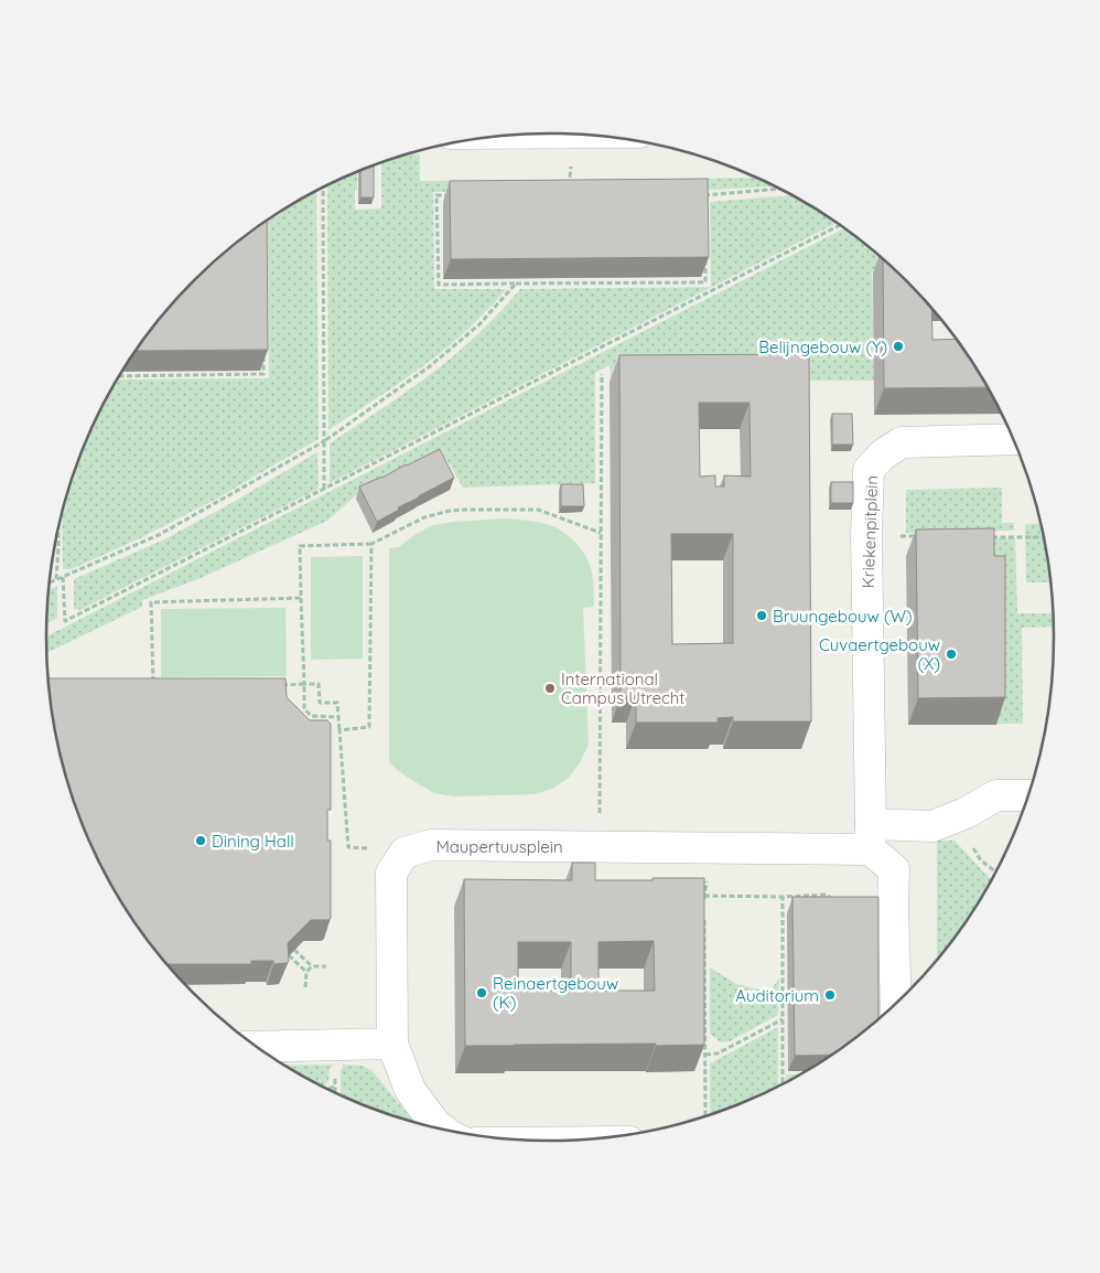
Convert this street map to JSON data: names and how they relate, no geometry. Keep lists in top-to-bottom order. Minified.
{"streets":{"street":["Kriekenpitplein","Maupertuusplein"]},"crossings":[["Kriekenpitplein","Maupertuusplein"]],"places":["Belijngebouw (Y)","Bruungebouw (W)","Cuvaertgebouw (X)","International Campus Utrecht","Dining Hall","Reinaertgebouw (K)","Auditorium"]}
